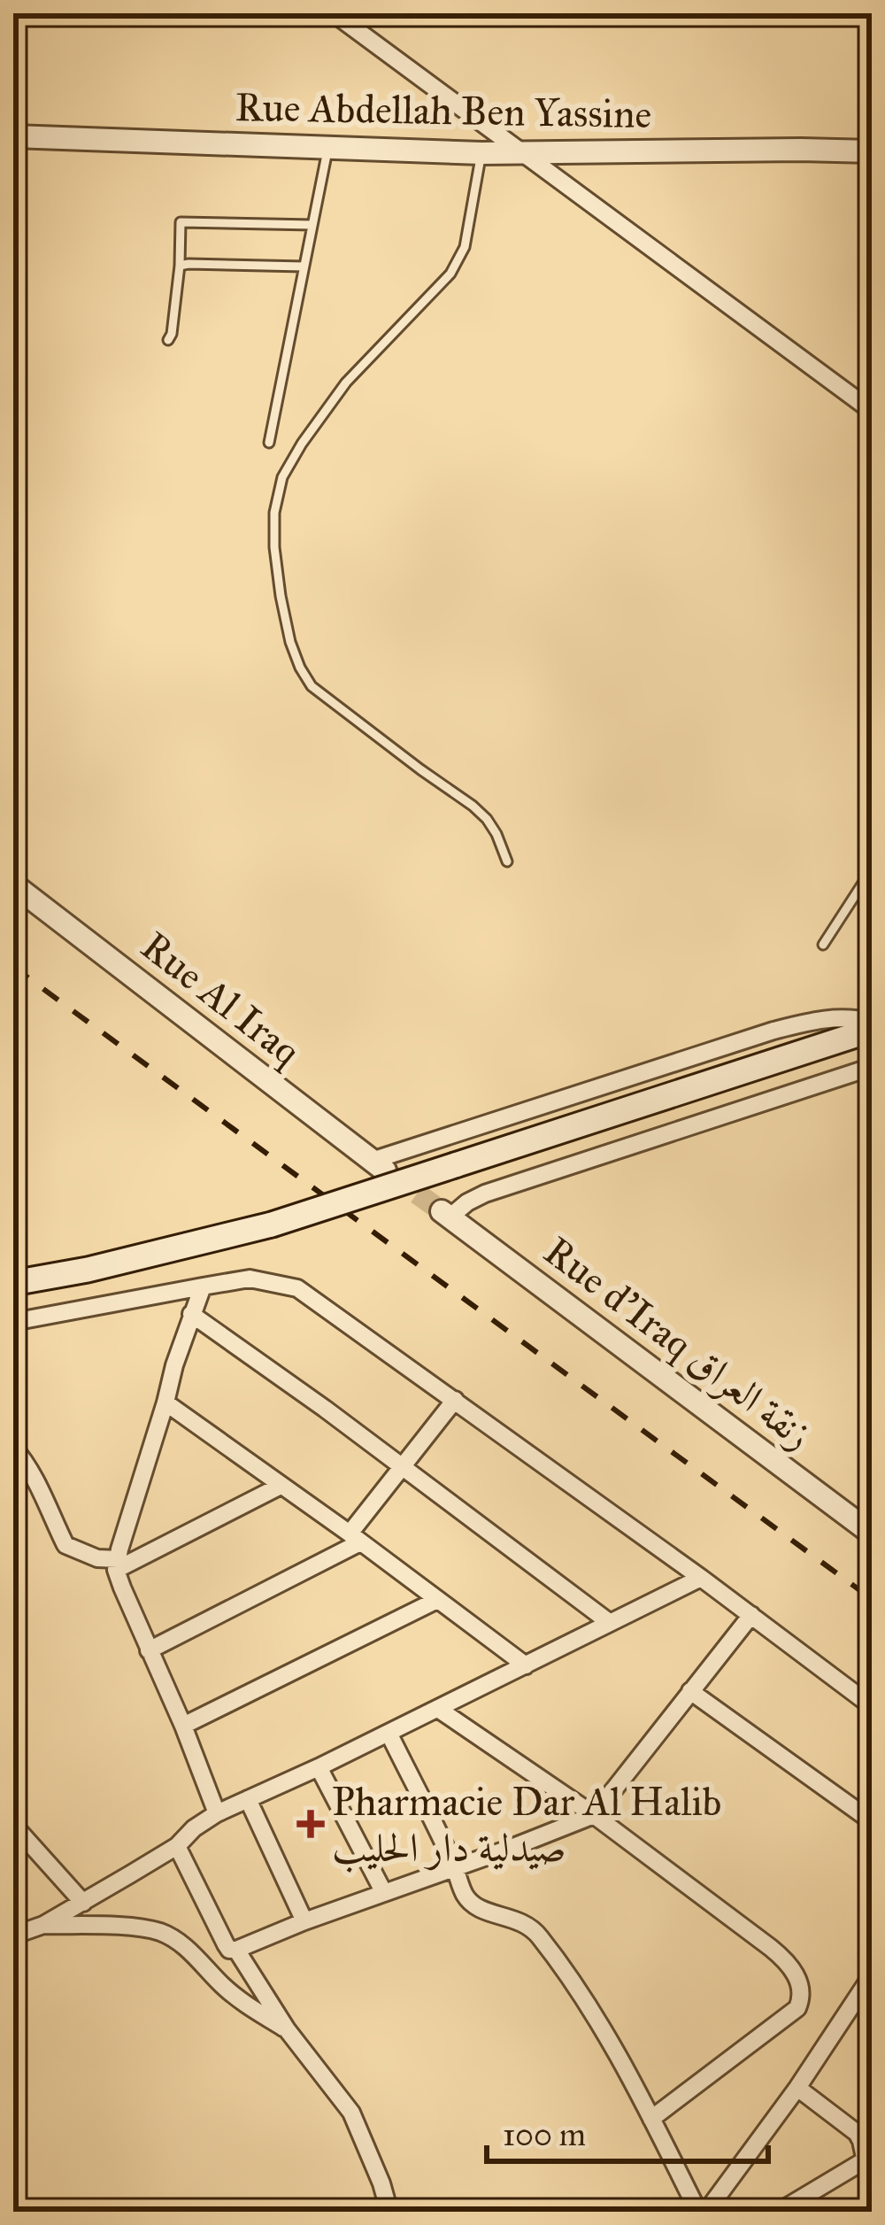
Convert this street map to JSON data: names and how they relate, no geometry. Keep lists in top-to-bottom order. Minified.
{"streets":{"street":["Rue Abdellah Ben Yassine","Rue Al Iraq","Rue d'Iraq زنقة العراق"]},"places":{"health":["Pharmacie Dar Al Halib صيدلية دار الحليب"]},"scale_bar":"100 m"}
